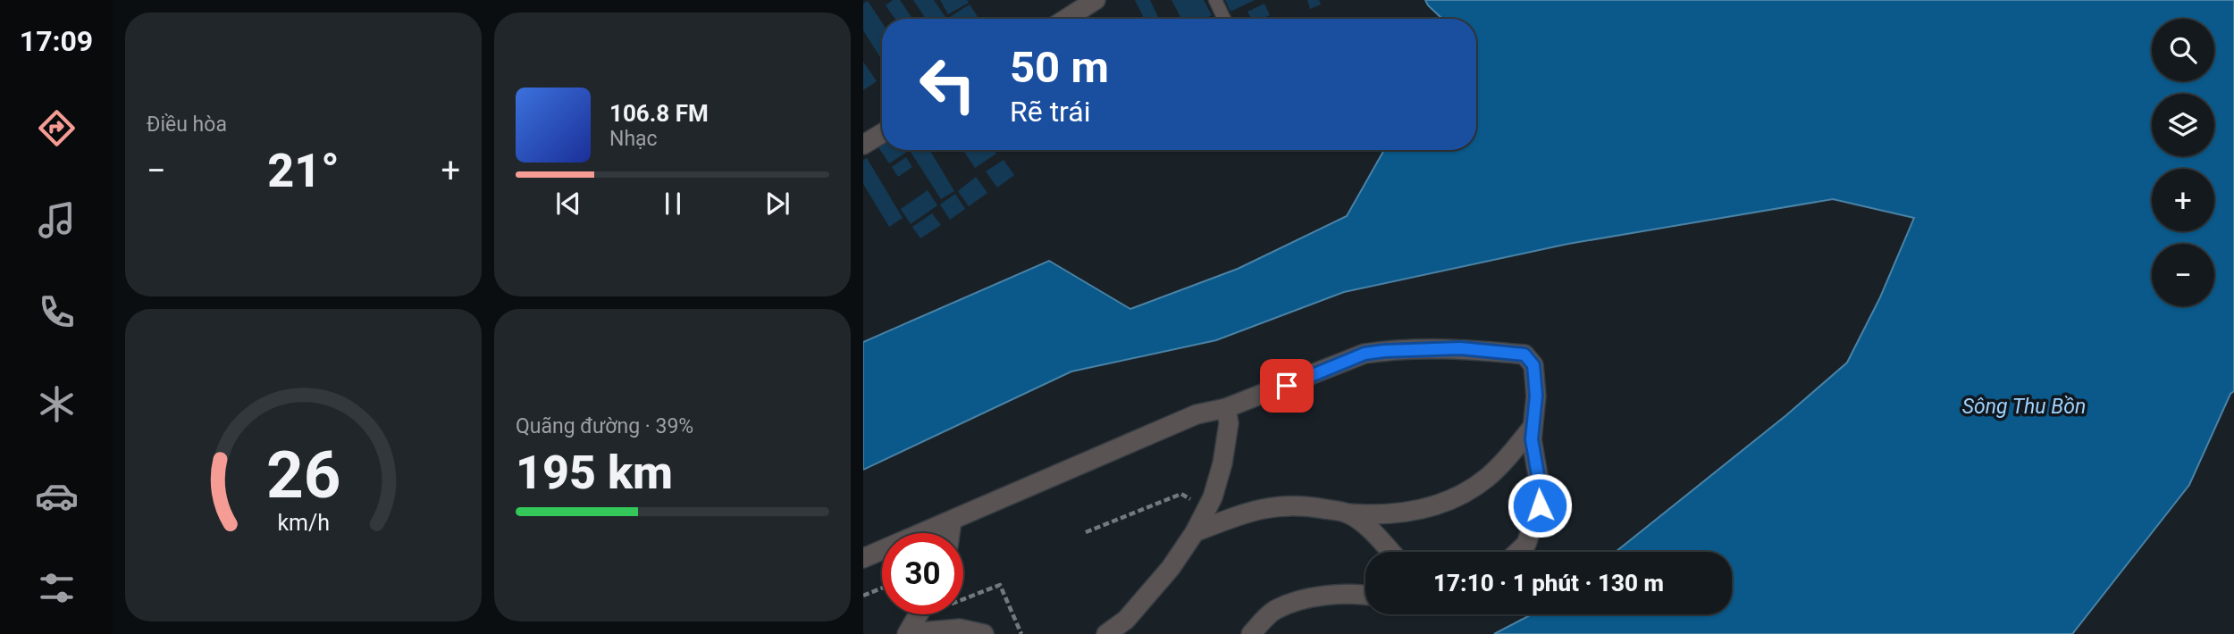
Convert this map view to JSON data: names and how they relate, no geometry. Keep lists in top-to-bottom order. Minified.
{"water":["Sông Thu Bồn"],"page":{"tabs":"17:09","tile":["Điều hòa",["Quãng đường · 39%","195 km"]],"map_buttons":["+","−"],"turn":["50 m","Rẽ trái"],"song":["106.8 FM","Nhạc"],"heat":["−","21°","+"],"limit":"30","trip":"17:10 · 1 phút · 130 m","gauge":["26","km/h"]}}
